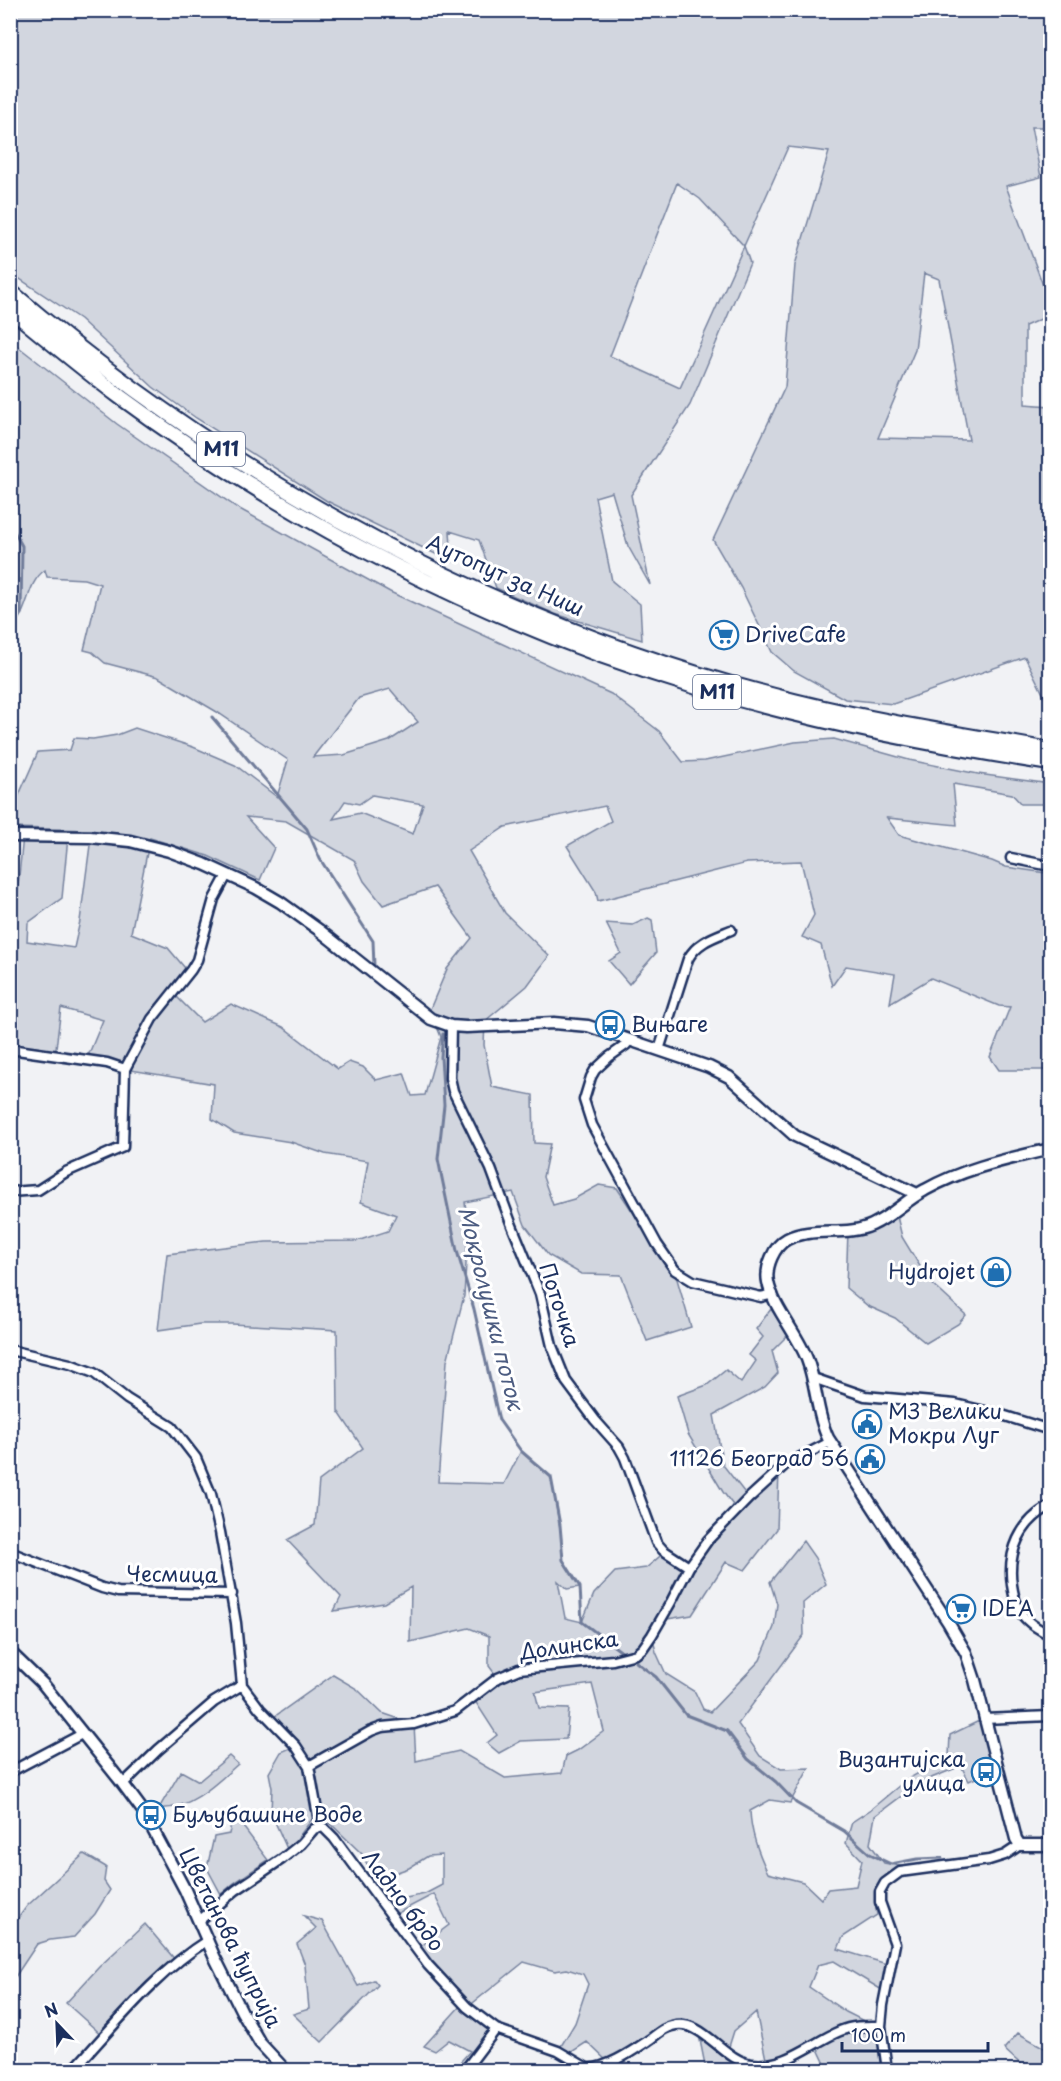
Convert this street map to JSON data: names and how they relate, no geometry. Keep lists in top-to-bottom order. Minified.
{"streets":{"highway":["M11","Аутопут за Ниш"],"street":["Поточка","Чесмица","Долинска","Ладно брдо","Цветанова ћуприја"]},"crossings":[["Поточка","Долинска"]],"water":["Мокролушки поток"],"places":{"supermarket":["DriveCafe","IDEA"],"bus stop":["Вињаге","Византијска улица","Буљубашине Воде"],"shop":["Hydrojet"],"public building":["МЗ Велики Мокри Луг","11126 Београд 56"]},"scale_bar":"100 m","north":"top left"}
